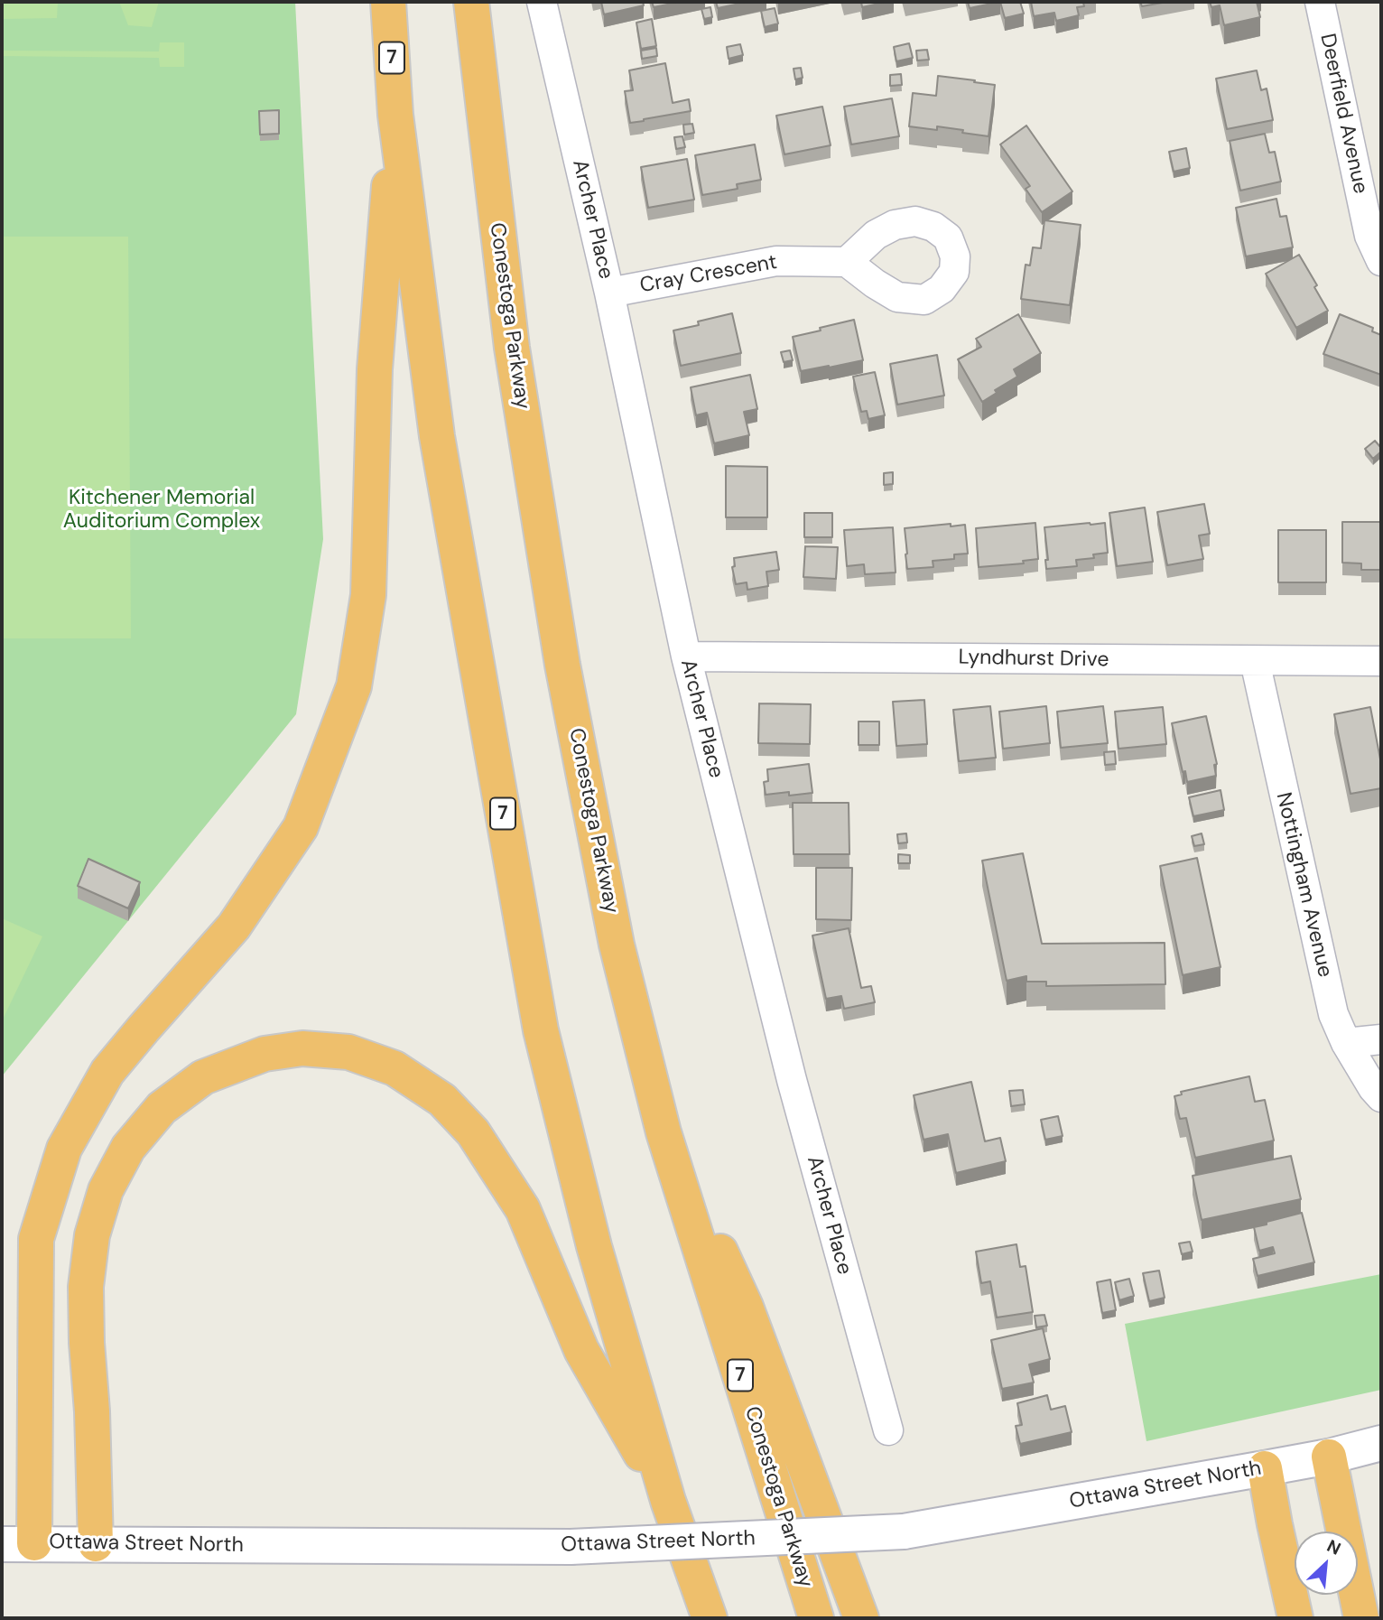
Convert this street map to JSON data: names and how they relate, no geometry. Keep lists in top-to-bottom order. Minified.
{"streets":{"highway":["7","Conestoga Parkway"],"main road":["Ottawa Street North"],"street":["Deerfield Avenue","Archer Place","Cray Crescent","Lyndhurst Drive","Nottingham Avenue"]},"crossings":[["Archer Place","Cray Crescent"],["Archer Place","Lyndhurst Drive"],["Lyndhurst Drive","Nottingham Avenue"]],"parks":["Kitchener Memorial Auditorium Complex"],"north":"top right"}
